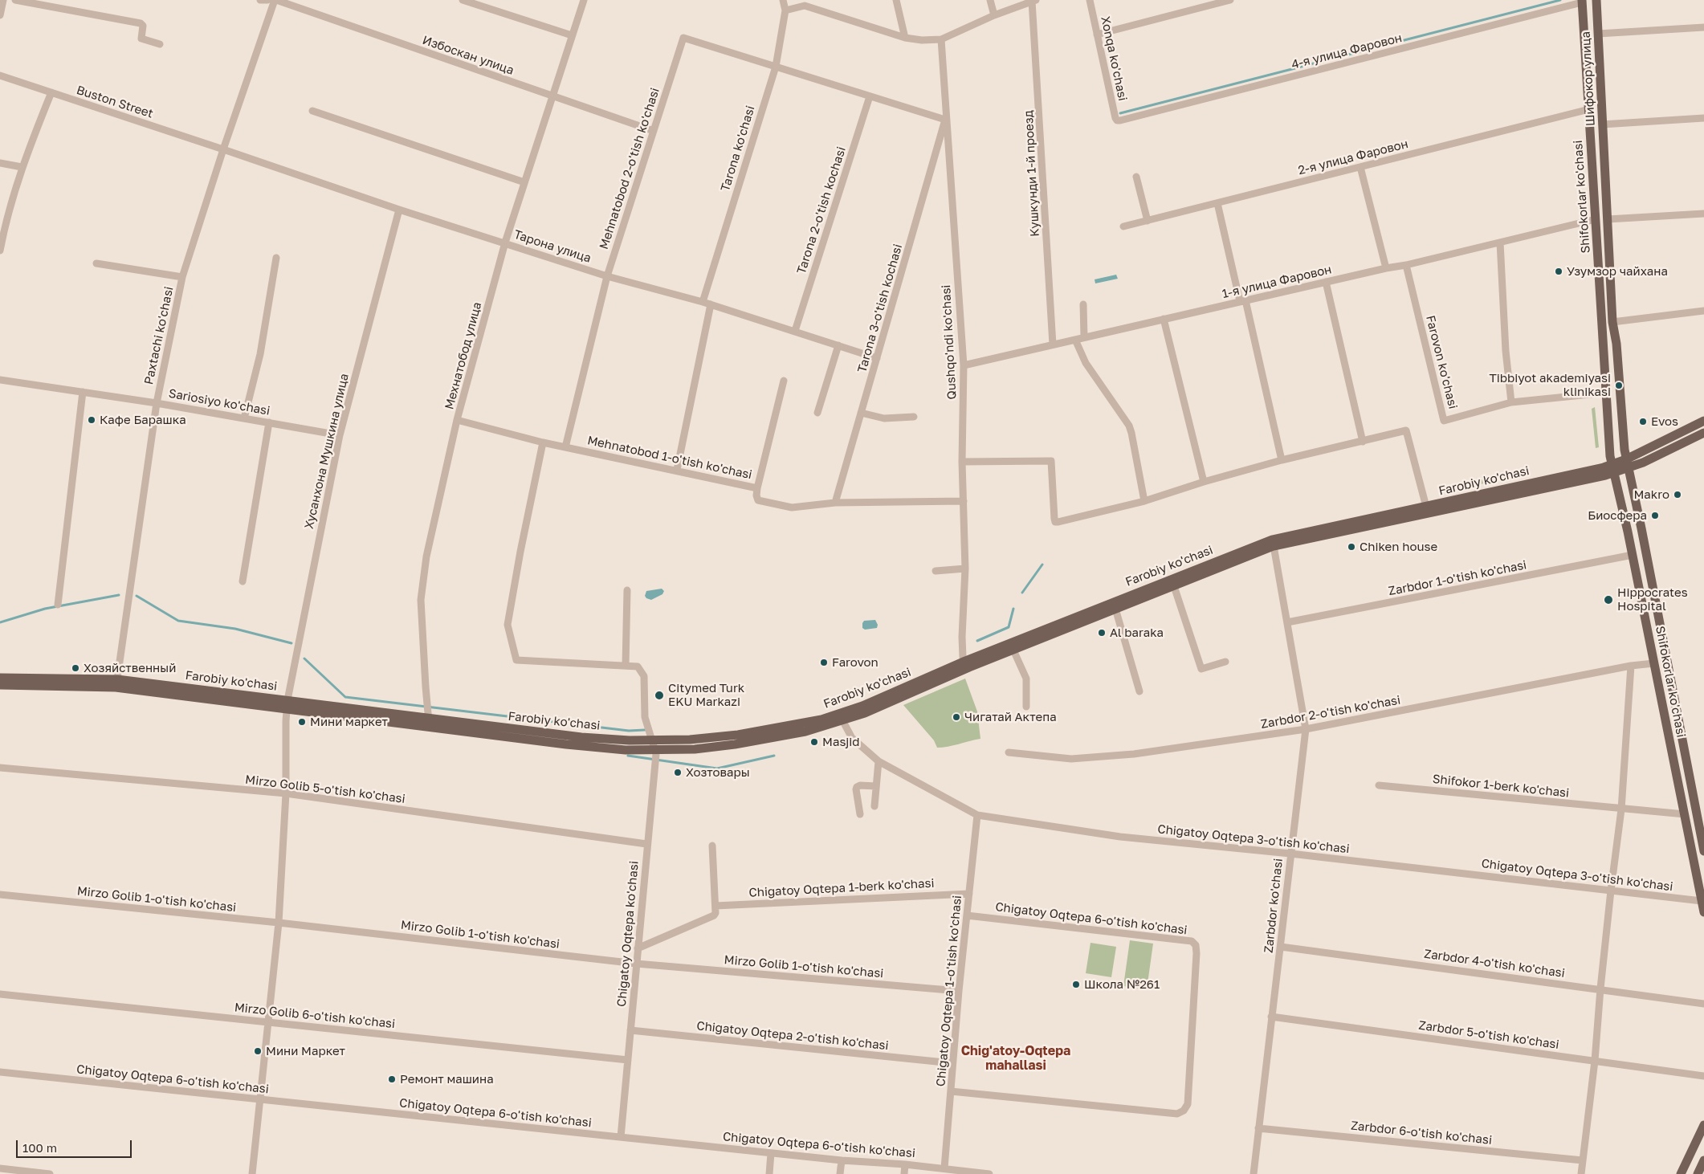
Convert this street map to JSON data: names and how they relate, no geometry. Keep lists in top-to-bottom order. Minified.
{"streets":{"main road":["Шифокор улица","Shifokorlar ko'chasi","Farobiy ko'chasi"],"street":["4-я улица Фаровон","Избоскан улица","Xonqa ko'chasi","Buston Street","Tarona ko'chasi","2-я улица Фаровон","Mehnatobod 2-o'tish ko'chasi","Кушкунди 1-й проезд","Tarona 2-o'tish kochasi","Тарона улица","1-я улица Фаровон","Tarona 3-o'tish kochasi","Paxtachi ko'chasi","Qushqo'ndi ko'chasi","Мехнатобод улица","Farovon ko'chasi","Sariosiyo ko'chasi","Хусанхона Мушкина улица","Mehnatobod 1-o'tish ko'chasi","Zarbdor 1-o'tish ko'chasi","Zarbdor 2-o'tish ko'chasi","Shifokor 1-berk ko'chasi","Mirzo Golib 5-o'tish ko'chasi","Chigatoy Oqtepa 3-o'tish ko'chasi","Chigatoy Oqtepa 1-berk ko'chasi","Mirzo Golib 1-o'tish ko'chasi","Zarbdor ko'chasi","Chigatoy Oqtepa 6-o'tish ko'chasi","Chigatoy Oqtepa ko'chasi","Zarbdor 4-o'tish ko'chasi","Chigatoy Oqtepa 1-o'tish ko'chasi","Mirzo Golib 6-o'tish ko'chasi","Zarbdor 5-o'tish ko'chasi","Chigatoy Oqtepa 2-o'tish ko'chasi","Zarbdor 6-o'tish ko'chasi"]},"crossings":[["4-я улица Фаровон","Xonqa ko'chasi"],["4-я улица Фаровон","Shifokorlar ko'chasi"],["Избоскан улица","Mehnatobod 2-o'tish ko'chasi"],["Избоскан улица","Paxtachi ko'chasi"],["Избоскан улица","Мехнатобод улица"],["Шифокор улица","Shifokorlar ko'chasi"],["Шифокор улица","Farobiy ko'chasi"],["Buston Street","Тарона улица"],["Buston Street","Paxtachi ko'chasi"],["Tarona ko'chasi","Mehnatobod 2-o'tish ko'chasi"],["Tarona ko'chasi","Тарона улица"],["2-я улица Фаровон","Shifokorlar ko'chasi"],["Mehnatobod 2-o'tish ko'chasi","Тарона улица"],["Mehnatobod 2-o'tish ko'chasi","Mehnatobod 1-o'tish ko'chasi"],["Кушкунди 1-й проезд","1-я улица Фаровон"],["Shifokorlar ko'chasi","1-я улица Фаровон"],["Shifokorlar ko'chasi","Farovon ko'chasi"],["Shifokorlar ko'chasi","Farobiy ko'chasi"],["Shifokorlar ko'chasi","Zarbdor 1-o'tish ko'chasi"],["Shifokorlar ko'chasi","Zarbdor 2-o'tish ko'chasi"],["Shifokorlar ko'chasi","Shifokor 1-berk ko'chasi"],["Shifokorlar ko'chasi","Chigatoy Oqtepa 3-o'tish ko'chasi"],["Tarona 2-o'tish kochasi","Тарона улица"],["Тарона улица","Tarona 3-o'tish kochasi"],["Тарона улица","Paxtachi ko'chasi"],["Тарона улица","Мехнатобод улица"],["Тарона улица","Хусанхона Мушкина улица"],["1-я улица Фаровон","Qushqo'ndi ko'chasi"],["1-я улица Фаровон","Farovon ko'chasi"],["Tarona 3-o'tish kochasi","Qushqo'ndi ko'chasi"],["Tarona 3-o'tish kochasi","Mehnatobod 1-o'tish ko'chasi"],["Paxtachi ko'chasi","Sariosiyo ko'chasi"],["Paxtachi ko'chasi","Farobiy ko'chasi"],["Qushqo'ndi ko'chasi","Mehnatobod 1-o'tish ko'chasi"],["Qushqo'ndi ko'chasi","Farobiy ko'chasi"],["Мехнатобод улица","Mehnatobod 1-o'tish ko'chasi"],["Мехнатобод улица","Farobiy ko'chasi"],["Sariosiyo ko'chasi","Хусанхона Мушкина улица"],["Хусанхона Мушкина улица","Farobiy ko'chasi"],["Хусанхона Мушкина улица","Mirzo Golib 5-o'tish ko'chasi"],["Хусанхона Мушкина улица","Mirzo Golib 1-o'tish ko'chasi"],["Хусанхона Мушкина улица","Chigatoy Oqtepa 6-o'tish ko'chasi"],["Хусанхона Мушкина улица","Mirzo Golib 6-o'tish ko'chasi"],["Farobiy ko'chasi","Chigatoy Oqtepa 3-o'tish ko'chasi"],["Farobiy ko'chasi","Zarbdor ko'chasi"],["Farobiy ko'chasi","Chigatoy Oqtepa ko'chasi"],["Zarbdor 1-o'tish ko'chasi","Zarbdor ko'chasi"],["Zarbdor 2-o'tish ko'chasi","Zarbdor ko'chasi"],["Mirzo Golib 5-o'tish ko'chasi","Chigatoy Oqtepa ko'chasi"],["Chigatoy Oqtepa 3-o'tish ko'chasi","Zarbdor ko'chasi"],["Chigatoy Oqtepa 3-o'tish ko'chasi","Chigatoy Oqtepa 1-o'tish ko'chasi"],["Chigatoy Oqtepa 1-berk ko'chasi","Chigatoy Oqtepa 1-o'tish ko'chasi"],["Mirzo Golib 1-o'tish ko'chasi","Chigatoy Oqtepa ko'chasi"],["Mirzo Golib 1-o'tish ko'chasi","Chigatoy Oqtepa 1-o'tish ko'chasi"],["Zarbdor ko'chasi","Zarbdor 4-o'tish ko'chasi"],["Zarbdor ko'chasi","Zarbdor 5-o'tish ko'chasi"],["Zarbdor ko'chasi","Zarbdor 6-o'tish ko'chasi"],["Chigatoy Oqtepa 6-o'tish ko'chasi","Chigatoy Oqtepa ko'chasi"],["Chigatoy Oqtepa 6-o'tish ko'chasi","Chigatoy Oqtepa 1-o'tish ko'chasi"],["Chigatoy Oqtepa ko'chasi","Mirzo Golib 6-o'tish ko'chasi"],["Chigatoy Oqtepa ko'chasi","Chigatoy Oqtepa 2-o'tish ko'chasi"],["Chigatoy Oqtepa 1-o'tish ko'chasi","Chigatoy Oqtepa 2-o'tish ko'chasi"]],"districts":["Chig'atoy-Oqtepa mahallasi"],"places":["Узумзор чайхана","Tibbiyot akademiyasi klinikasi","Кафе Барашка","Evos","Makro","Биосфера","Chiken house","Hippocrates Hospital","Al baraka","Farovon","Хозяйственный","Citymed Turk EKU Markazi","Чигатай Актепа","Мини маркет","Masjid","Хозтовары","Школа №261","Мини Маркет","Ремонт машина"],"scale_bar":"100 m"}
